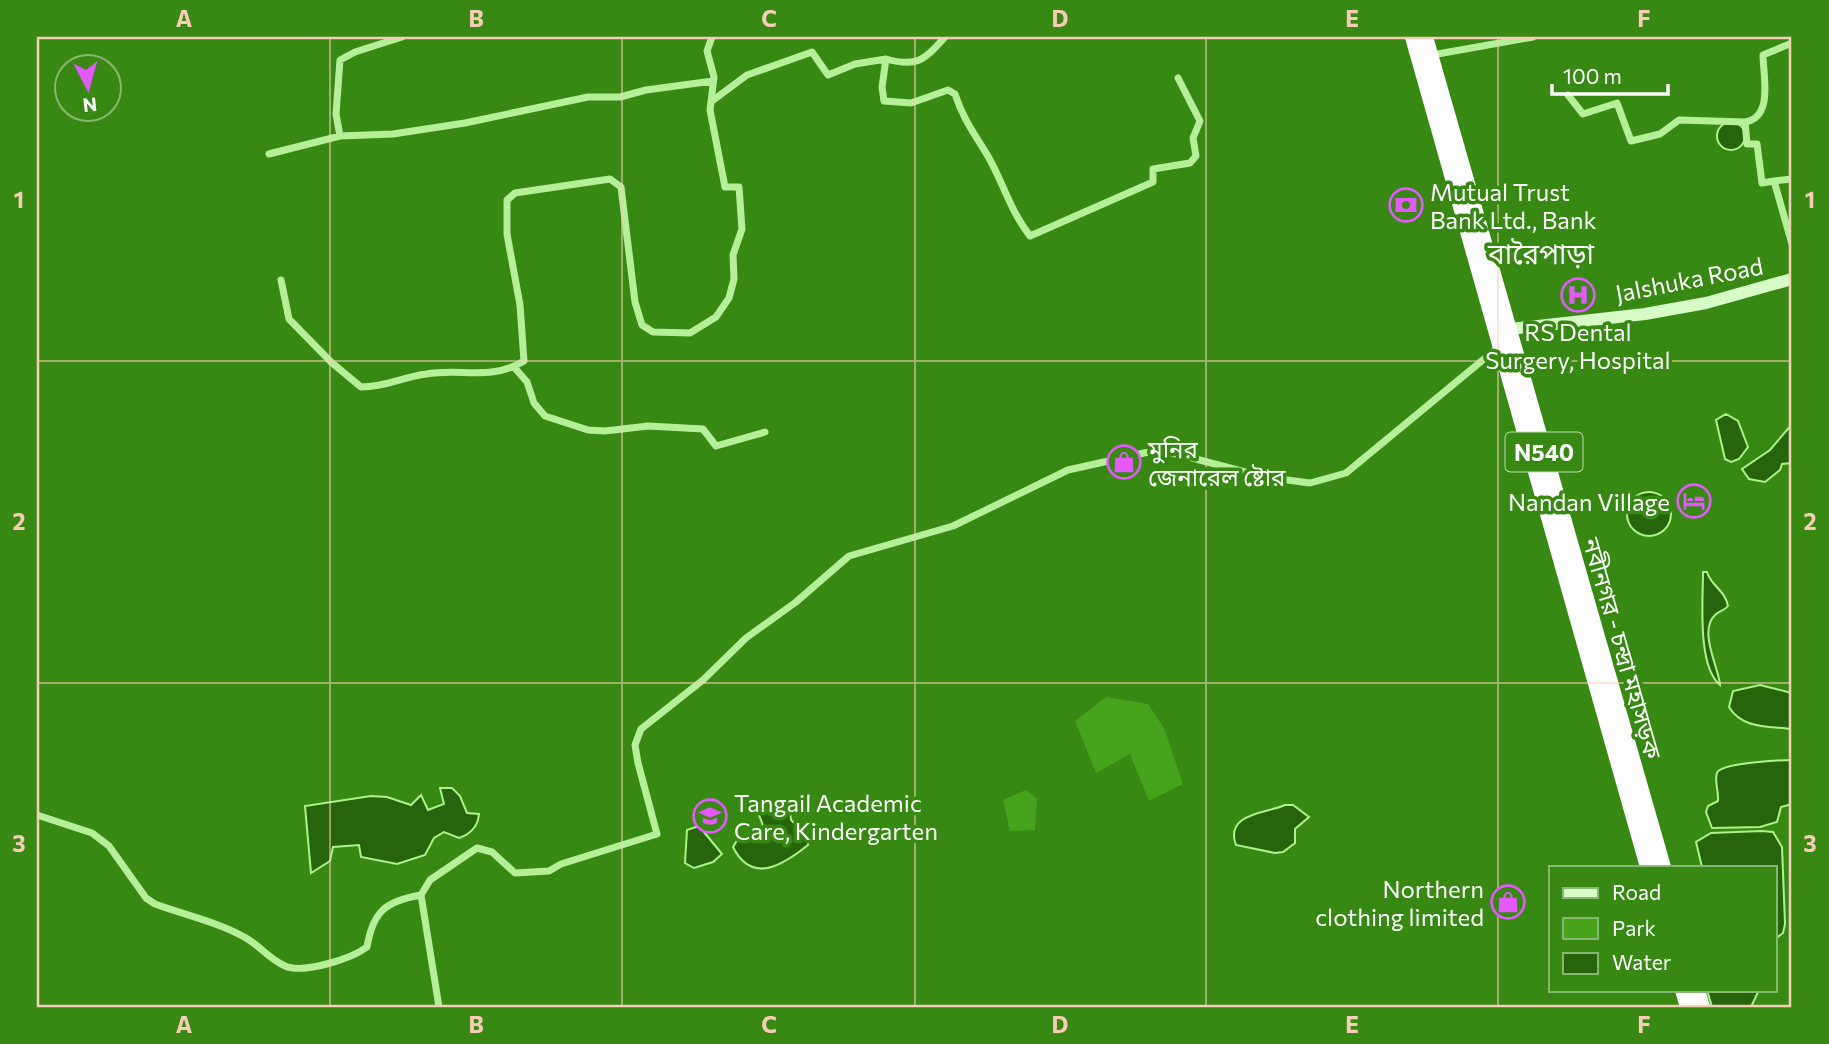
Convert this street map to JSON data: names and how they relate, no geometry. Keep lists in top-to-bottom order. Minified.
{"streets":{"highway":["N540","নবীনগর - চন্দ্রা মহাসড়ক"],"street":["Jalshuka Road"]},"crossings":[["Jalshuka Road","নবীনগর - চন্দ্রা মহাসড়ক"]],"districts":["বারৈপাড়া"],"places":{"bank":["Mutual Trust Bank Ltd., Bank"],"hospital":["RS Dental Surgery, Hospital"],"shop":["মুনির জেনারেল ষ্টোর","Northern clothing limited"],"hotel":["Nandan Village"],"school or university":["Tangail Academic Care, Kindergarten"]},"legend":["Road","Park","Water"],"scale_bar":"100 m","north":"bottom","grid":{"columns":["A","B","C","D","E","F"],"rows":["1","2","3"]}}
